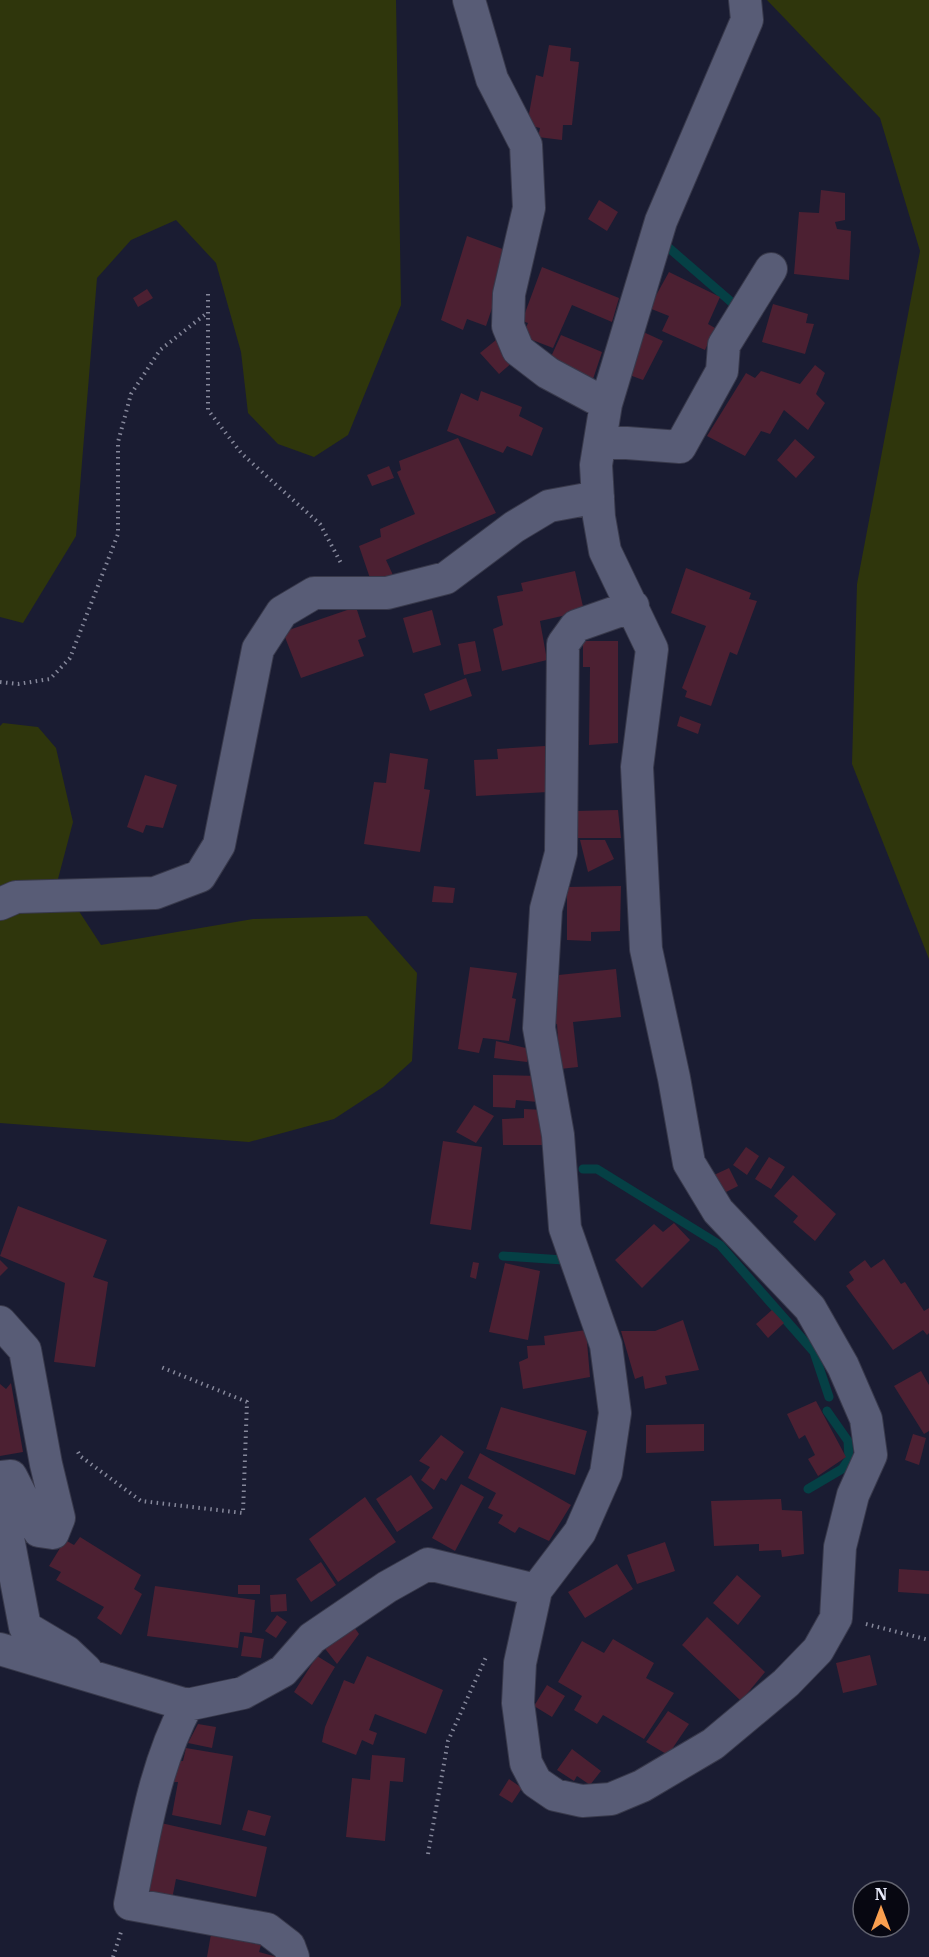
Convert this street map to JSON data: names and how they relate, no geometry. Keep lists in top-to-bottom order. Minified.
{"north":"top"}
